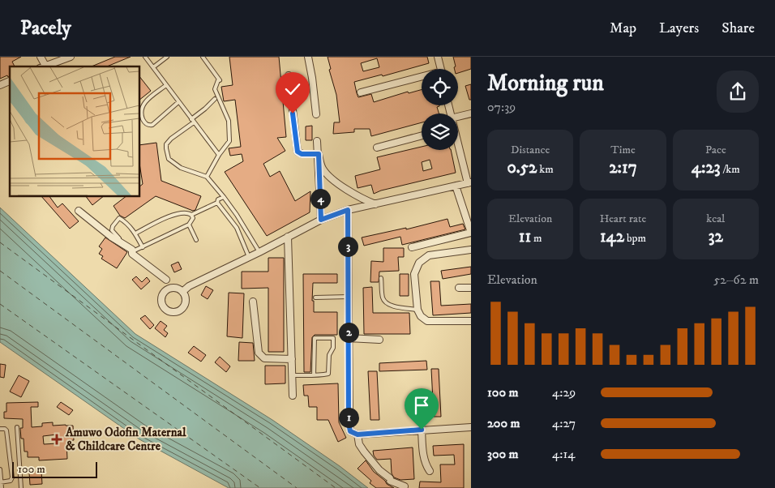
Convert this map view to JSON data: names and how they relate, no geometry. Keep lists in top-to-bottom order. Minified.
{"places":{"health":["Amuwo Odofin Maternal & Childcare Centre"]},"scale_bar":"100 m","page":{"header":"Pacely","nav":["Map","Layers","Share"],"heading":["Morning run","07:39"],"stats":[["Distance","0.52 km"],["Time","2:17"],["Pace","4:23 /km"],["Elevation","11 m"],["Heart rate","142 bpm"],["kcal","32"]],"pins":["4","3","2","1"],"chart":["Elevation","52–62 m"],"list":[{"name":"100 m","note":"4:29"},{"name":"200 m","note":"4:27"},{"name":"300 m","note":"4:14"}],"scale":"100 m"}}
